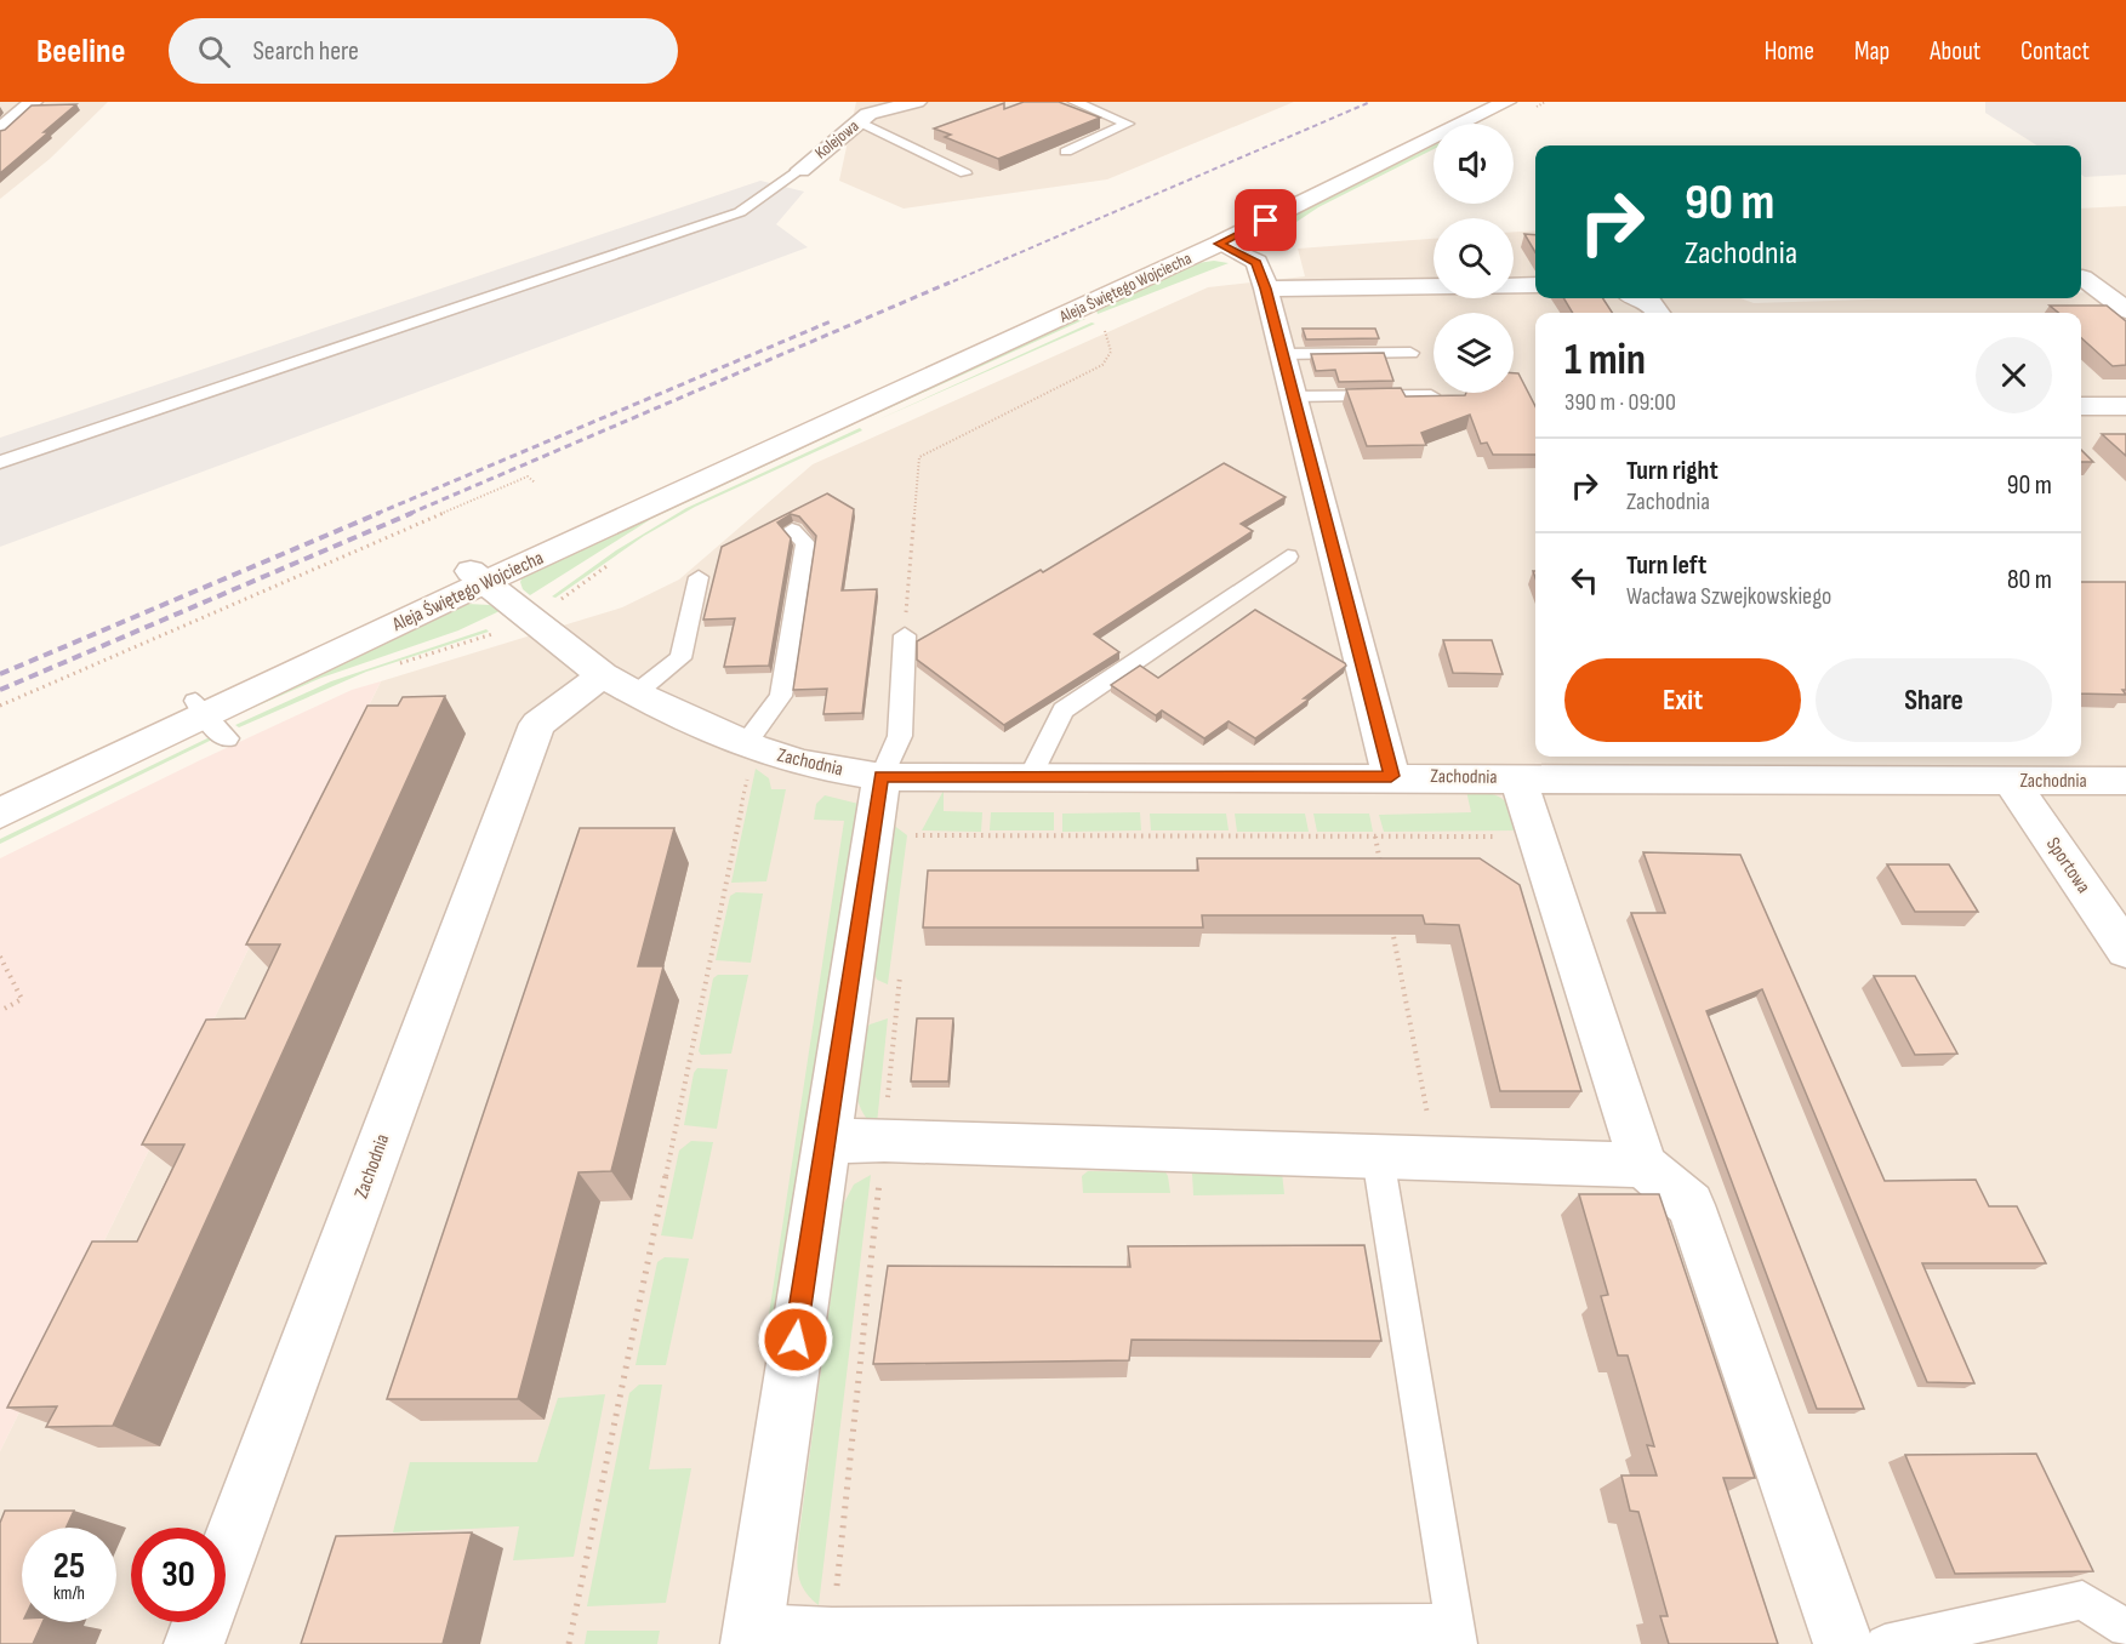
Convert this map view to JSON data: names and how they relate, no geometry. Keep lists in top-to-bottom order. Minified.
{"streets":{"street":["Kolejowa","Aleja Świętego Wojciecha","Zachodnia","Sportowa"]},"crossings":[["Aleja Świętego Wojciecha","Zachodnia"],["Zachodnia","Sportowa"]],"page":{"header":"Beeline","search":"Search here","nav":["Home","Map","About","Contact"],"turn":["90 m","Zachodnia"],"heading":["1 min","390 m · 09:00"],"list":[{"name":"Turn right","note":"Zachodnia","value":"90 m"},{"name":"Turn left","note":"Wacława Szwejkowskiego","value":"80 m"}],"buttons":["Exit","Share"],"speed":"25 km/h","limit":"30"}}
